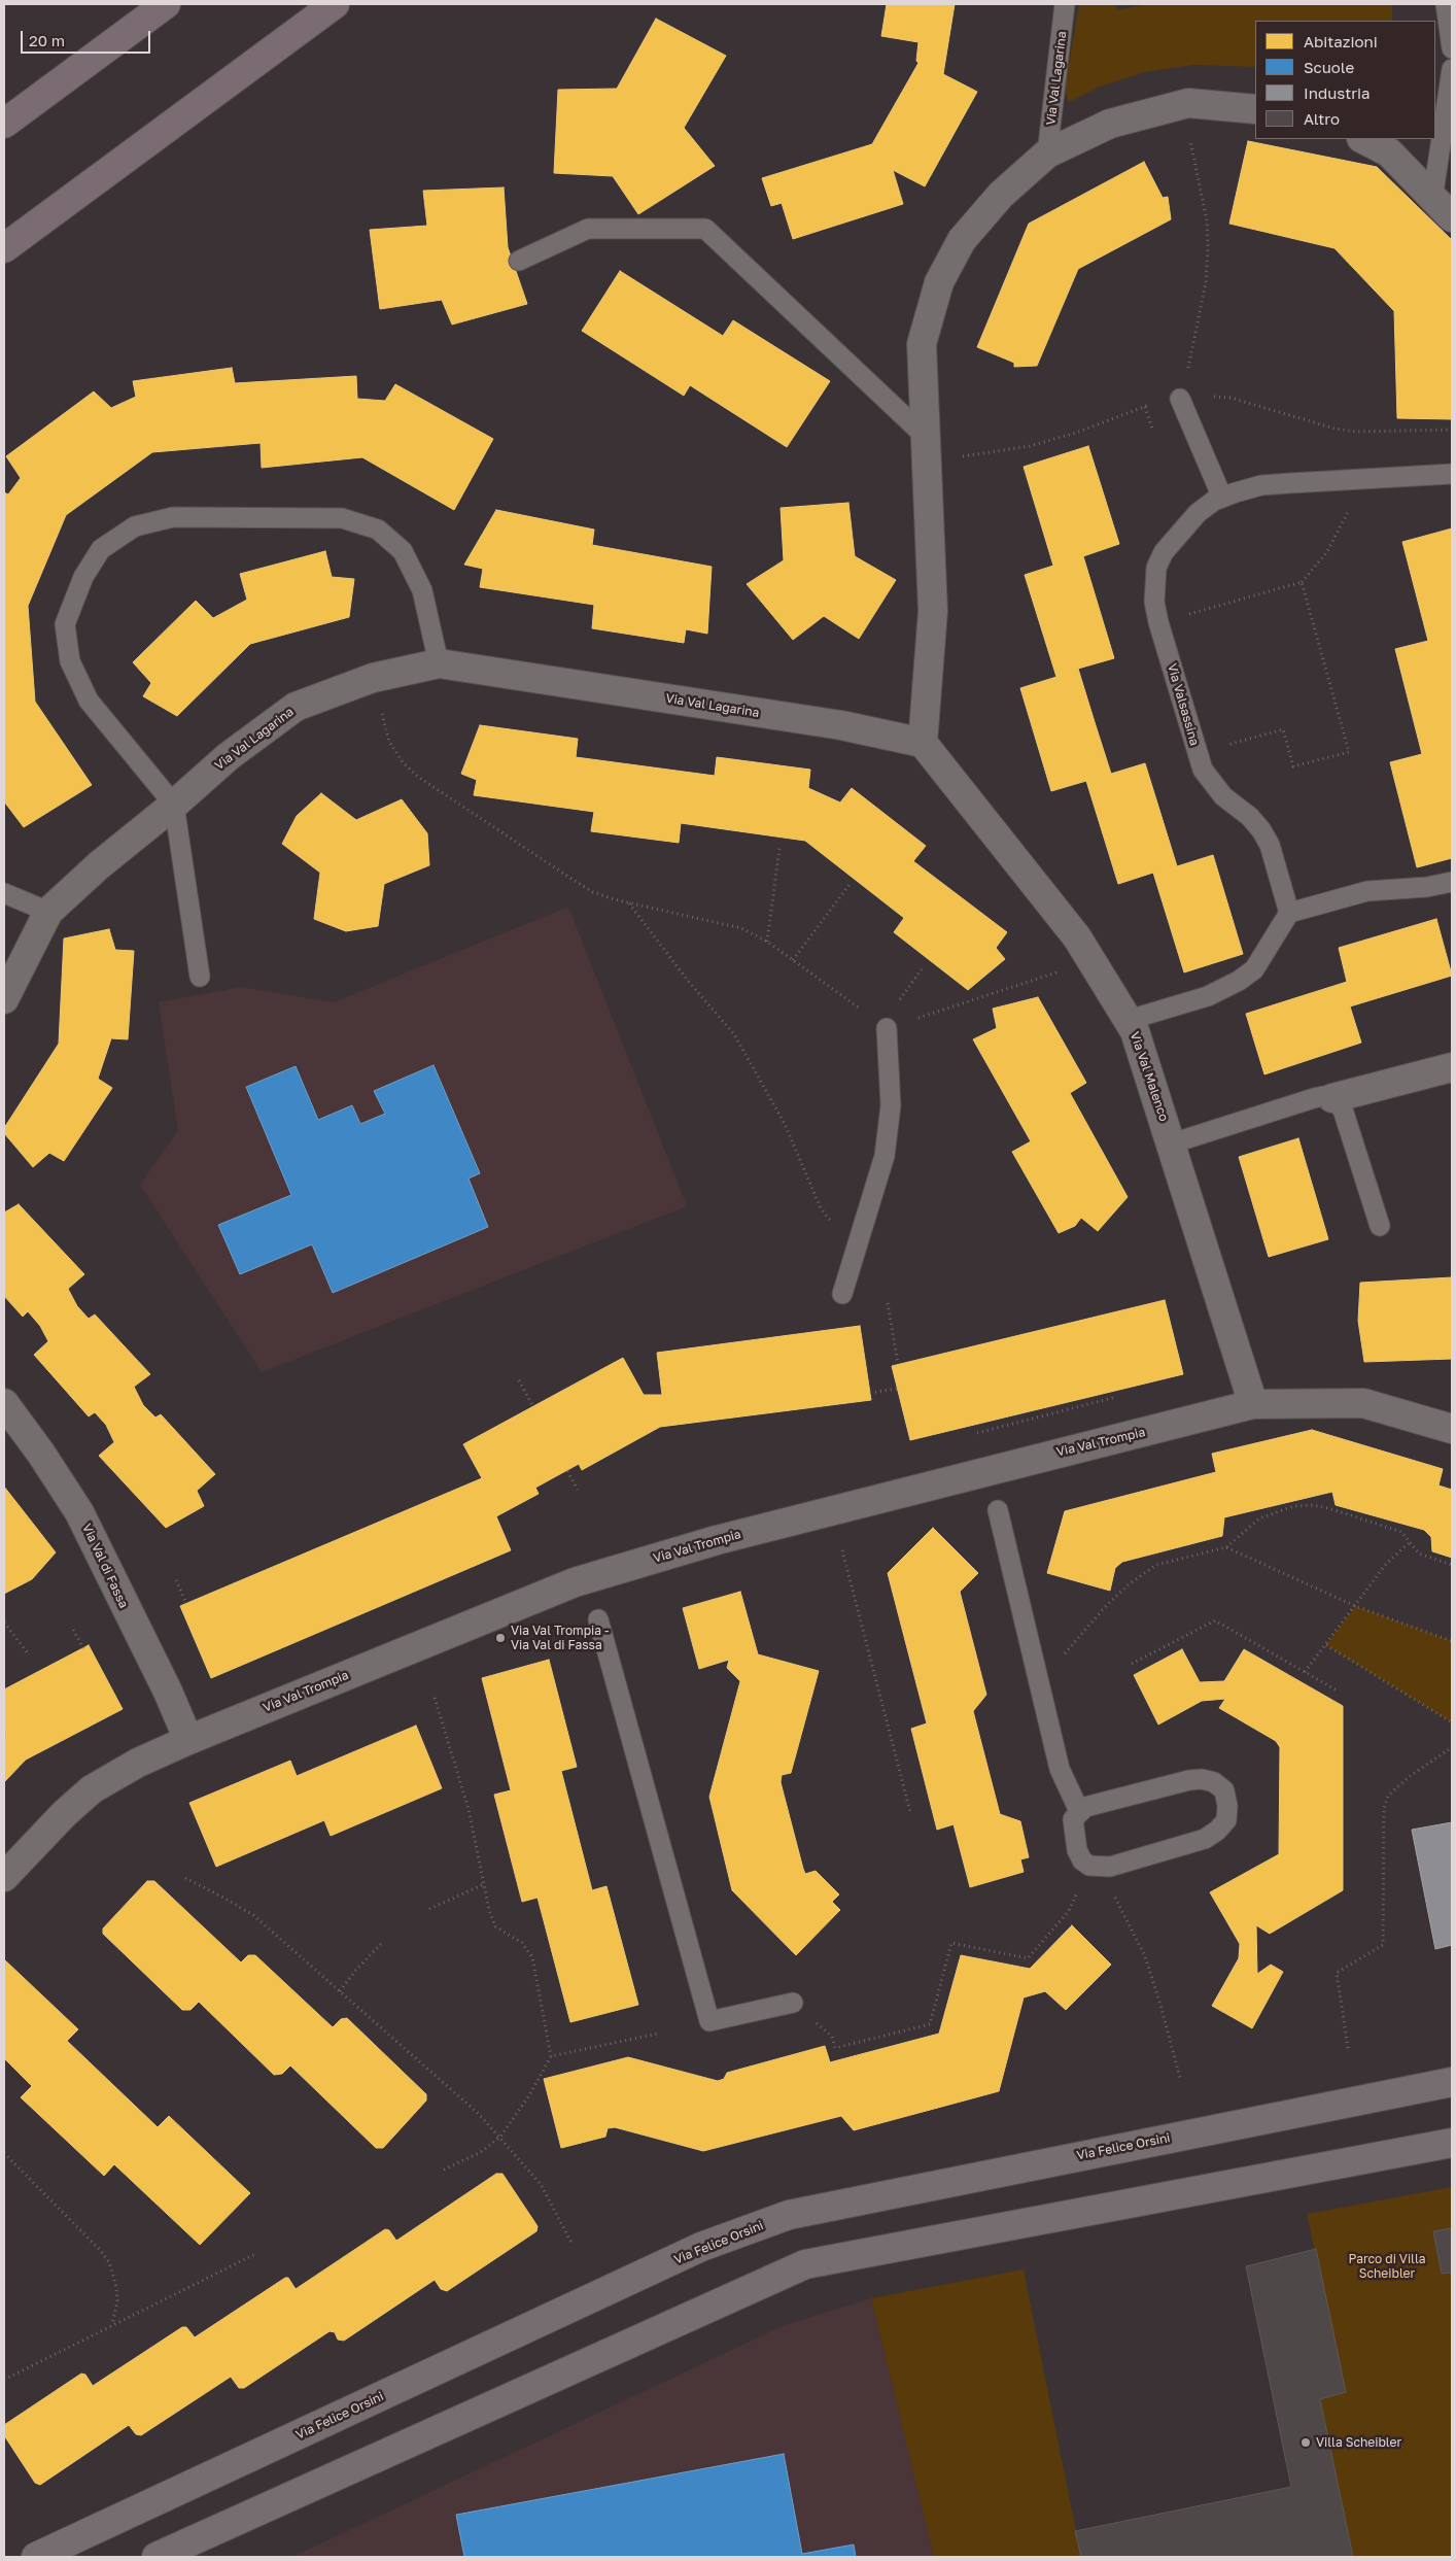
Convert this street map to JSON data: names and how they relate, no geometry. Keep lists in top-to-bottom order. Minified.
{"streets":{"street":["Via Val Lagarina","Via Val Malenco","Via Val Trompia","Via Val di Fassa","Via Felice Orsini"],"lane":["Via Valsassina"]},"crossings":[["Via Val Lagarina","Via Val Malenco"],["Via Val Malenco","Via Val Trompia"],["Via Val Trompia","Via Val di Fassa"]],"parks":["Parco di Villa Scheibler"],"places":["Via Val Trompia - Via Val di Fassa","Villa Scheibler"],"legend":["Abitazioni","Scuole","Industria","Altro"],"scale_bar":"20 m"}
